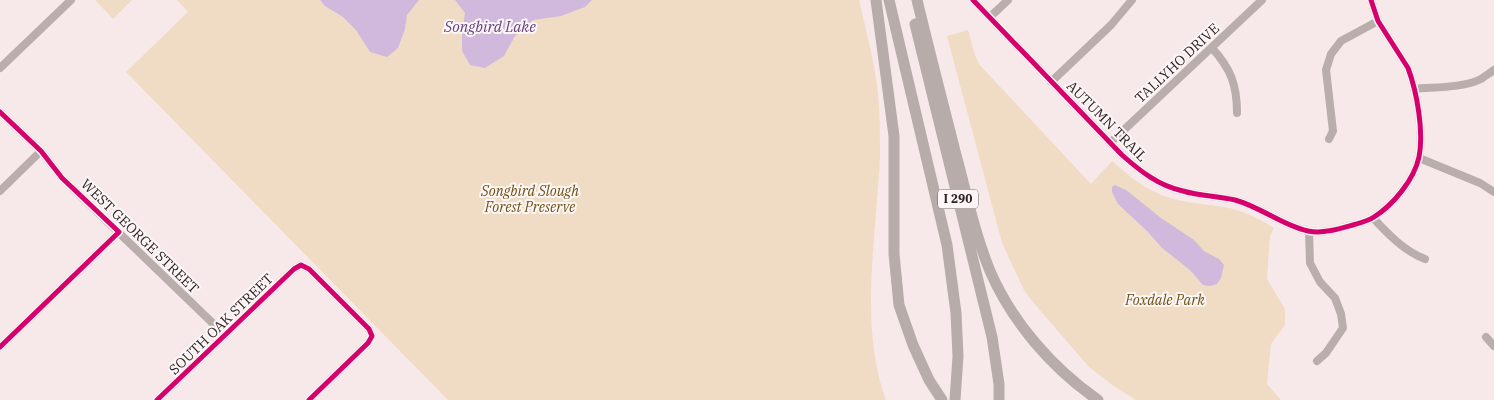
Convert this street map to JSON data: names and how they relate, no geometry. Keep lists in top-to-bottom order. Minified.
{"streets":{"highway":["I 290"],"street":["TALLYHO DRIVE","AUTUMN TRAIL","WEST GEORGE STREET","SOUTH OAK STREET"]},"crossings":[["TALLYHO DRIVE","AUTUMN TRAIL"],["WEST GEORGE STREET","SOUTH OAK STREET"]],"water":["Songbird Lake"],"parks":["Songbird Slough Forest Preserve","Foxdale Park"]}
